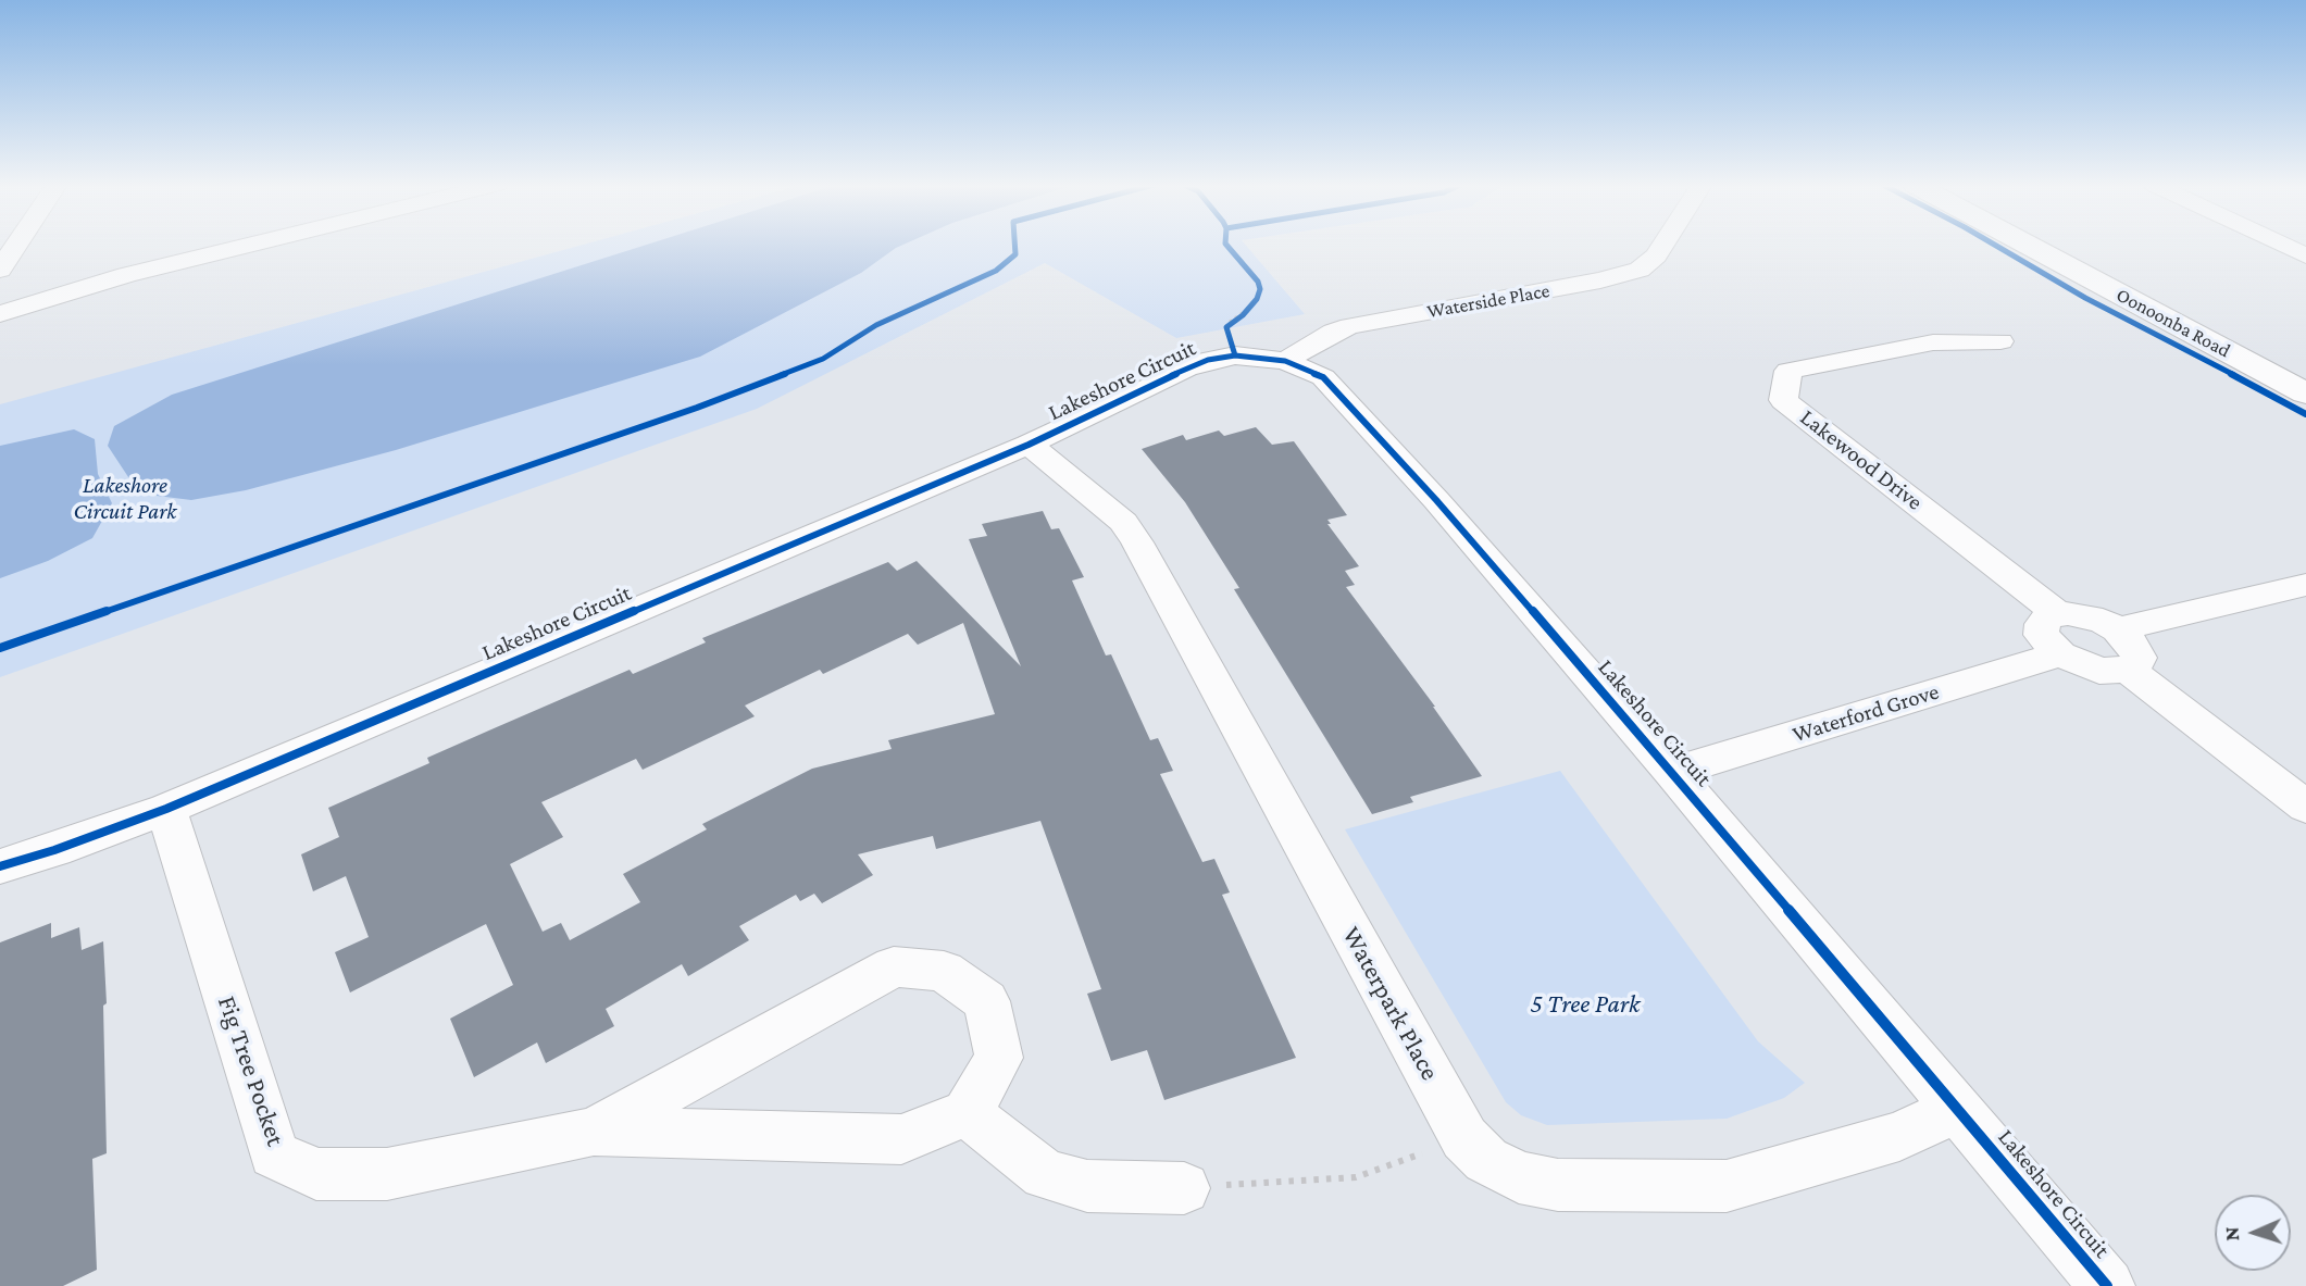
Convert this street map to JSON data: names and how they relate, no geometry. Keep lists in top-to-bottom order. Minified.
{"streets":{"street":["Waterside Place","Oonoonba Road","Lakeshore Circuit","Lakewood Drive","Waterford Grove","Waterpark Place","Fig Tree Pocket"]},"crossings":[["Waterside Place","Lakeshore Circuit"],["Lakeshore Circuit","Waterford Grove"],["Lakeshore Circuit","Waterpark Place"],["Lakeshore Circuit","Fig Tree Pocket"]],"parks":["Lakeshore Circuit Park","5 Tree Park"],"north":"left"}
